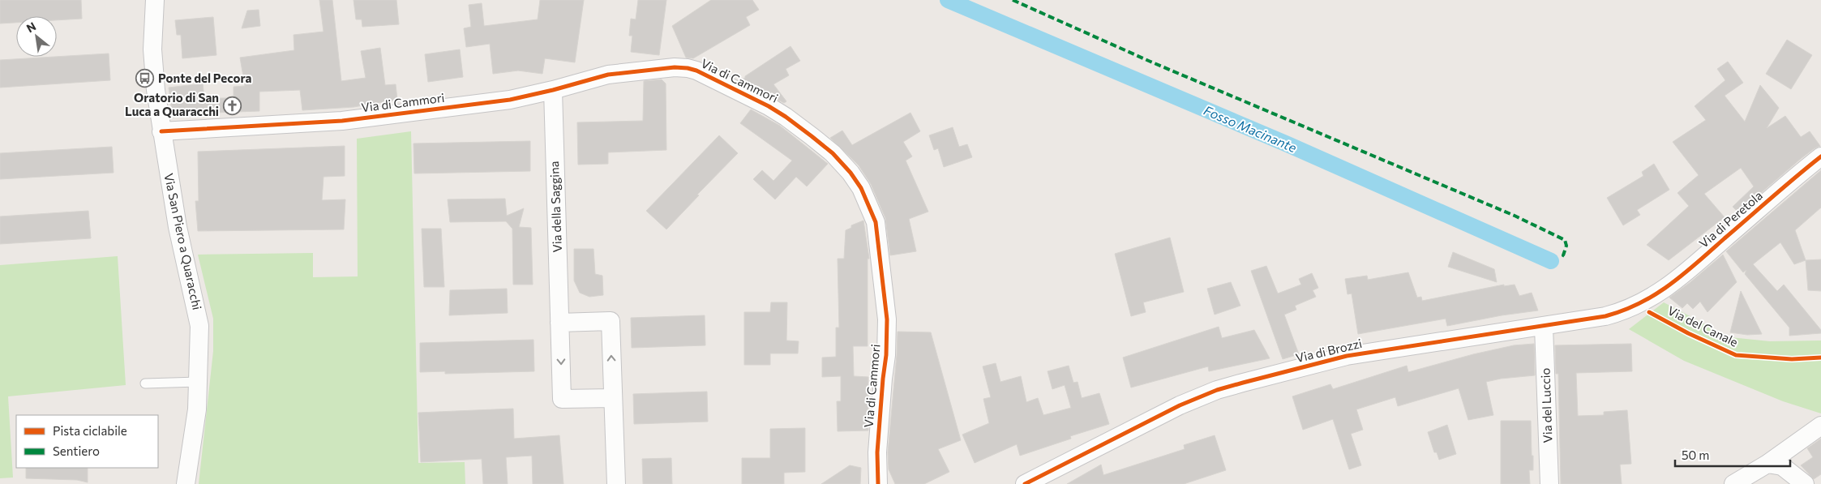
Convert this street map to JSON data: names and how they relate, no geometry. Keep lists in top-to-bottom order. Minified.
{"streets":{"street":["Via di Cammori","Via della Saggina","Via di Peretola","Via San Piero a Quaracchi","Via di Brozzi","Via del Luccio"],"cycle path":["Via del Canale"]},"crossings":[["Via di Cammori","Via della Saggina"],["Via di Cammori","Via San Piero a Quaracchi"],["Via di Peretola","Via di Brozzi"],["Via di Brozzi","Via del Luccio"]],"water":["Fosso Macinante"],"places":{"bus stop":["Ponte del Pecora"],"church":["Oratorio di San Luca a Quaracchi"]},"legend":["Pista ciclabile","Sentiero"],"scale_bar":"50 m","north":"top left"}
